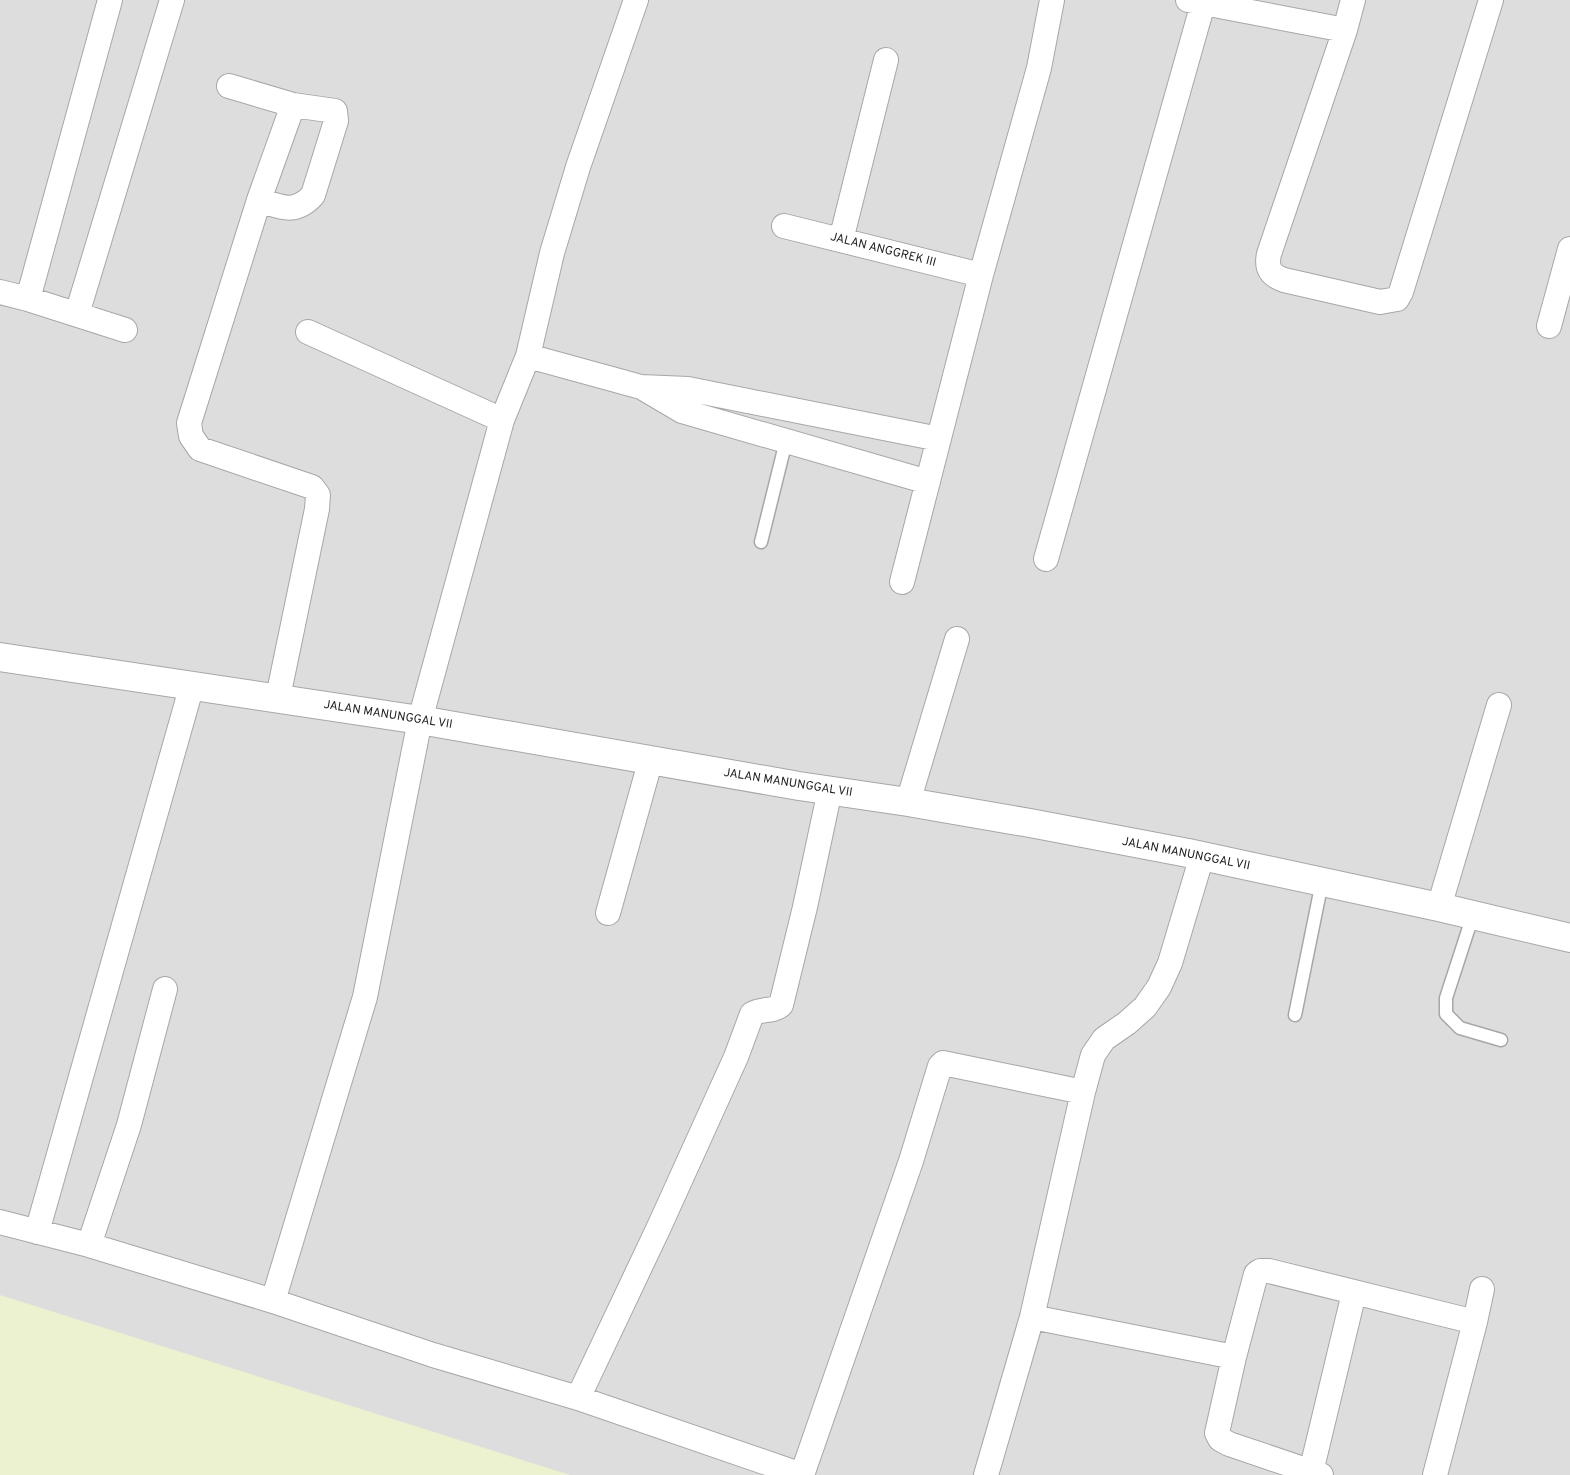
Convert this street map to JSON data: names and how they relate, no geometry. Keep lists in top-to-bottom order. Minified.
{"streets":{"street":["JALAN ANGGREK III","JALAN MANUNGGAL VII"]}}
